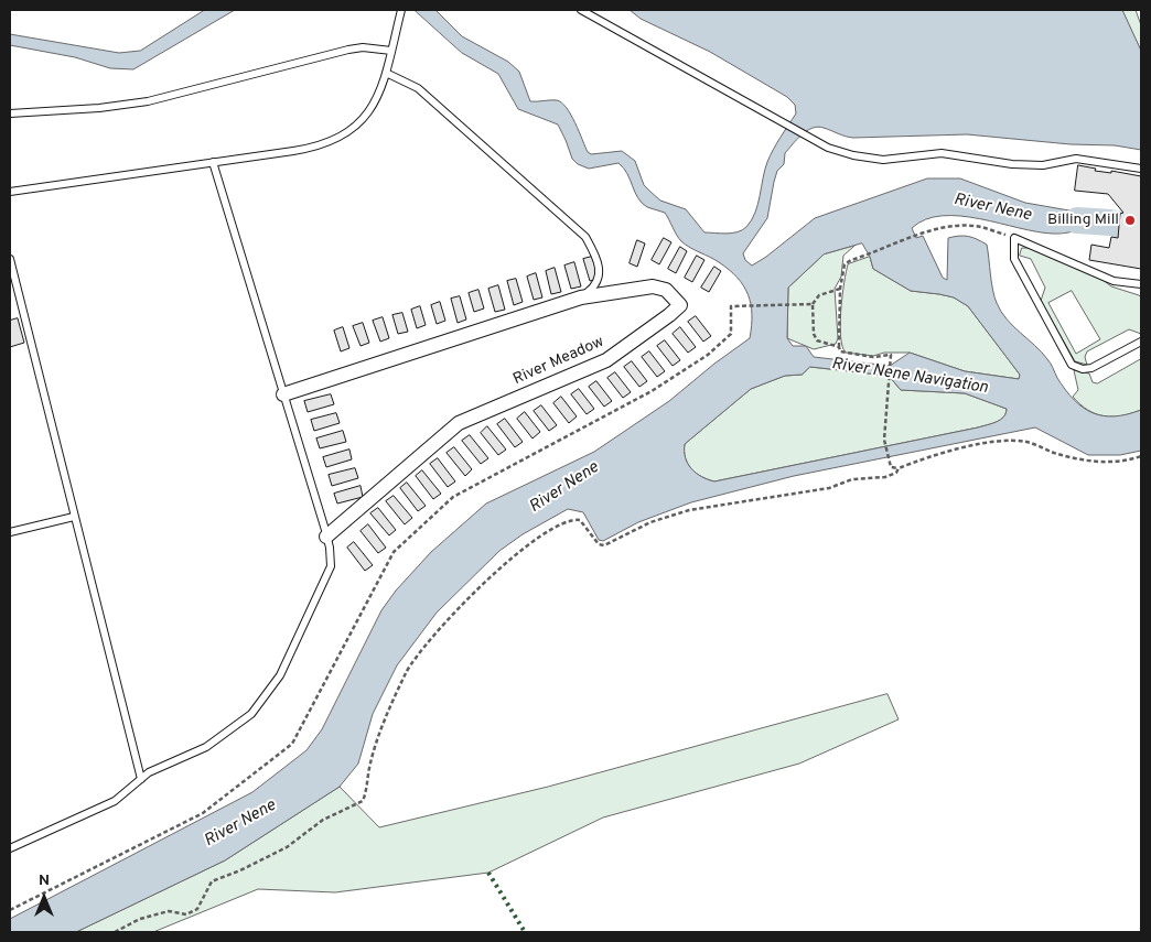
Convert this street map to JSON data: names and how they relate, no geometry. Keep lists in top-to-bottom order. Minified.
{"streets":{"street":["River Meadow"]},"water":["River Nene","River Nene Navigation"],"places":["Billing Mill"],"north":"top"}
